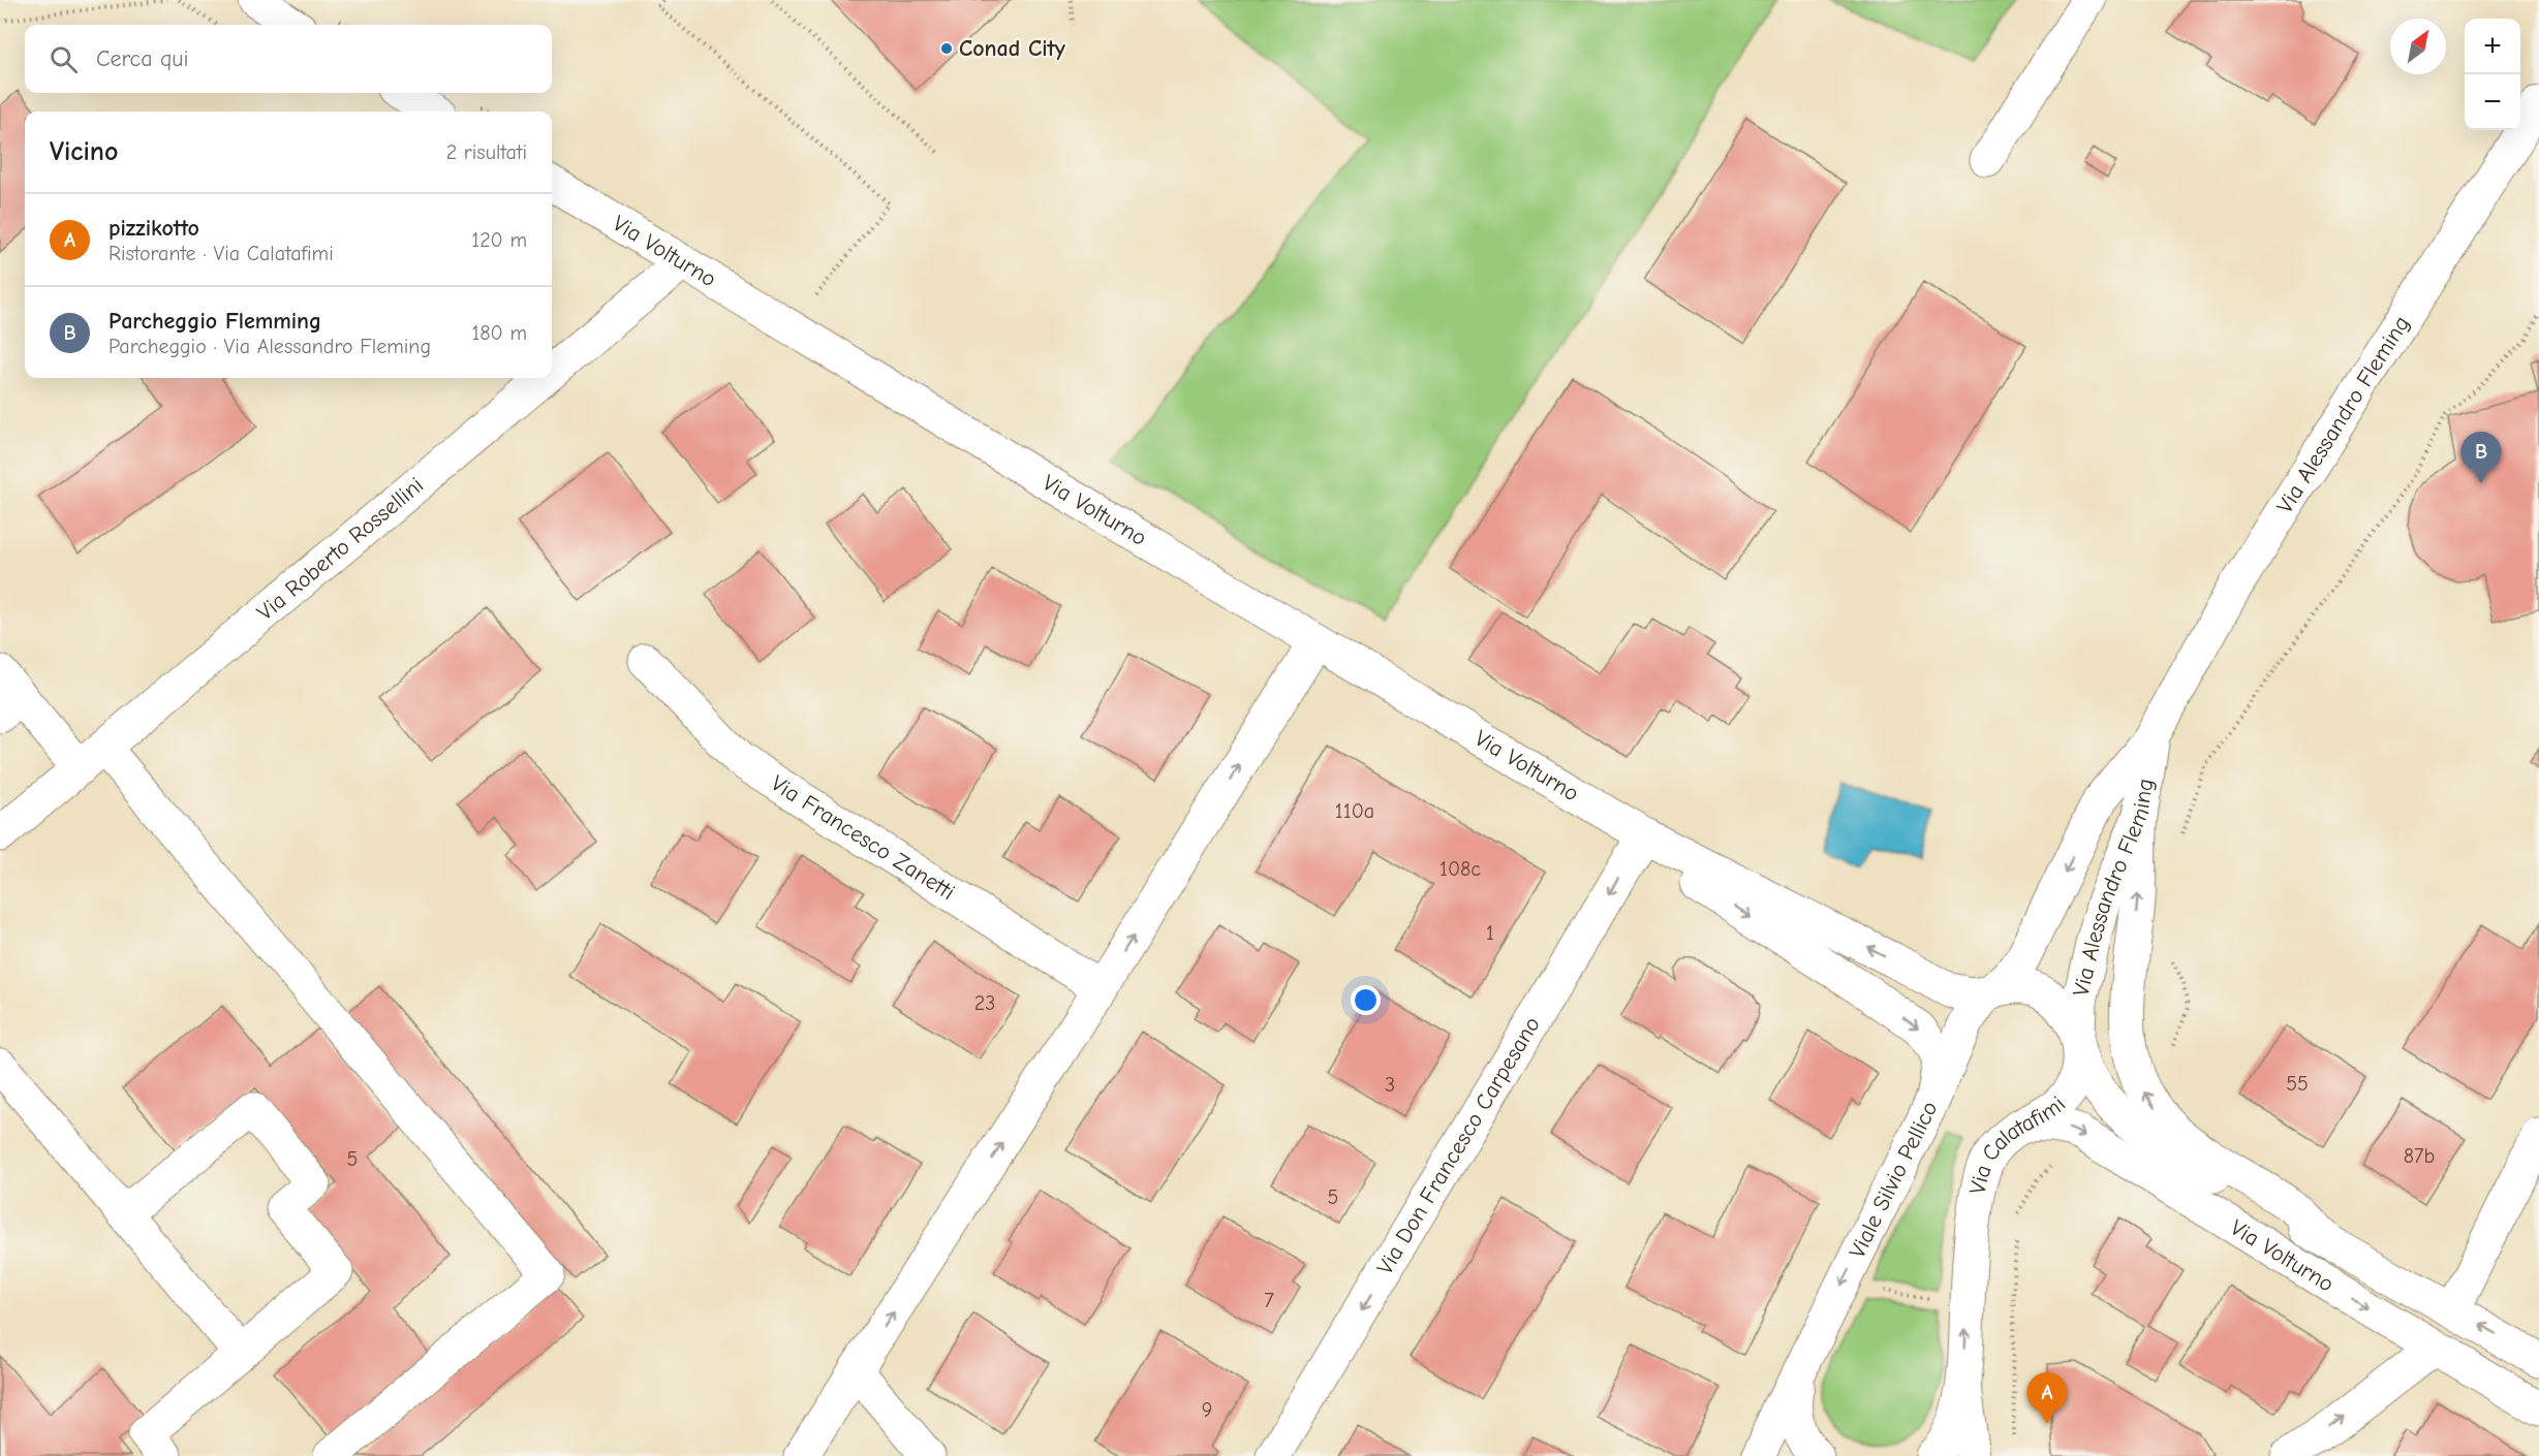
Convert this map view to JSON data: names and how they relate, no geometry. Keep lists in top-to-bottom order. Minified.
{"streets":{"street":["Via Volturno","Via Alessandro Fleming","Via Roberto Rossellini","Via Francesco Zanetti","Via Don Francesco Carpesano","Via Calatafimi","Viale Silvio Pellico"]},"crossings":[["Via Volturno","Via Alessandro Fleming"],["Via Volturno","Via Roberto Rossellini"],["Via Volturno","Via Don Francesco Carpesano"],["Via Volturno","Via Calatafimi"],["Via Volturno","Viale Silvio Pellico"],["Via Alessandro Fleming","Via Calatafimi"],["Via Alessandro Fleming","Viale Silvio Pellico"],["Via Calatafimi","Viale Silvio Pellico"]],"one_way":["Via Don Francesco Carpesano"],"places":["Conad City"],"house_numbers":["110a","108c","1","23","55","3","87b","5","5","7","9"],"north":"top right","page":{"map_buttons":["+","−"],"search":"Cerca qui","heading":["Vicino","2 risultati"],"list":[{"mark":"A","name":"pizzikotto","note":"Ristorante · Via Calatafimi","value":"120 m"},{"mark":"B","name":"Parcheggio Flemming","note":"Parcheggio · Via Alessandro Fleming","value":"180 m"}],"pins":["B","A"]}}
